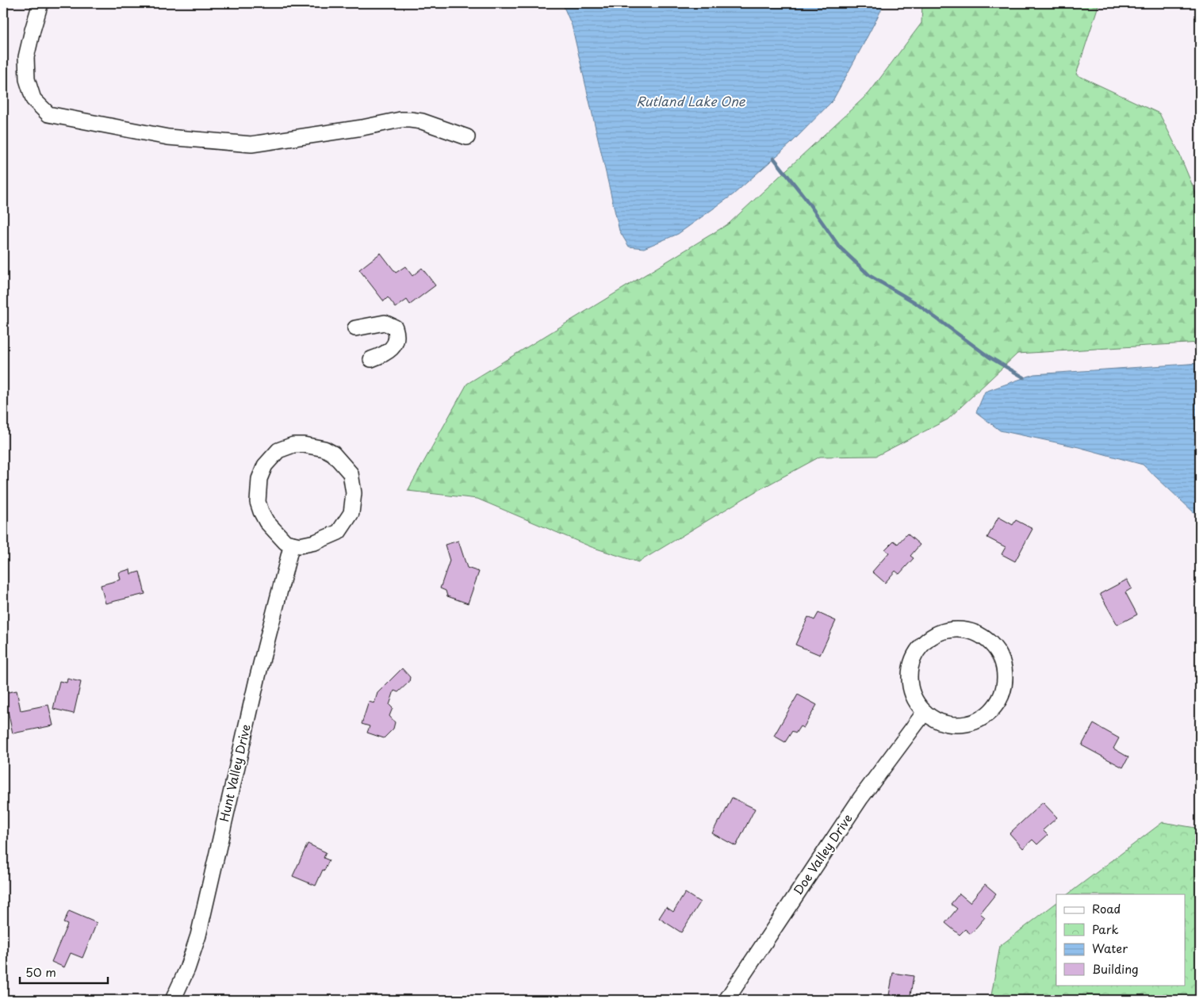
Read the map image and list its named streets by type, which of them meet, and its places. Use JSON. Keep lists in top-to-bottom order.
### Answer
{
  "streets": {
    "street": ["Hunt Valley Drive", "Doe Valley Drive"]
  },
  "water": ["Rutland Lake One"],
  "legend": [
    "Road",
    "Park",
    "Water",
    "Building"
  ],
  "scale_bar": "50 m"
}
